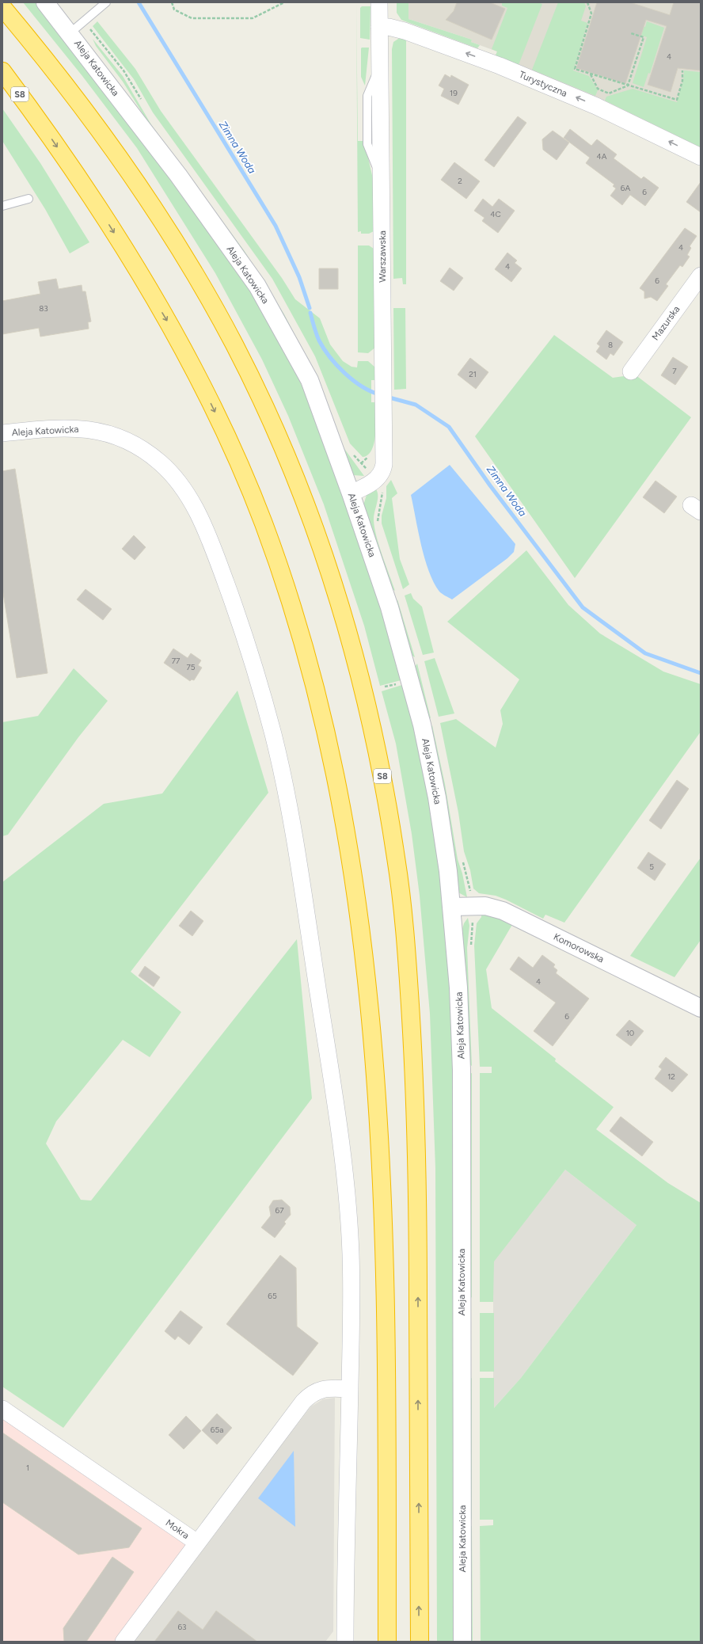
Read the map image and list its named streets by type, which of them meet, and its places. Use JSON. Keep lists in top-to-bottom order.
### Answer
{
  "streets": {
    "highway": ["S8"],
    "street": [
      "Aleja Katowicka",
      "Turystyczna",
      "Warszawska",
      "Mazurska",
      "Komorowska",
      "Mokra"
    ]
  },
  "crossings": [
    ["Aleja Katowicka", "Warszawska"],
    ["Aleja Katowicka", "Komorowska"],
    ["Aleja Katowicka", "Mokra"],
    ["Turystyczna", "Warszawska"]
  ],
  "one_way": ["Turystyczna"],
  "water": ["Zimna Woda"],
  "house_numbers": [
    "4",
    "19",
    "4A",
    "2",
    "6A",
    "6",
    "4C",
    "4",
    "4",
    "6",
    "83",
    "8",
    "7",
    "21",
    "77",
    "75",
    "5",
    "4",
    "6",
    "10",
    "12",
    "67",
    "65",
    "65a",
    "1",
    "63"
  ]
}
